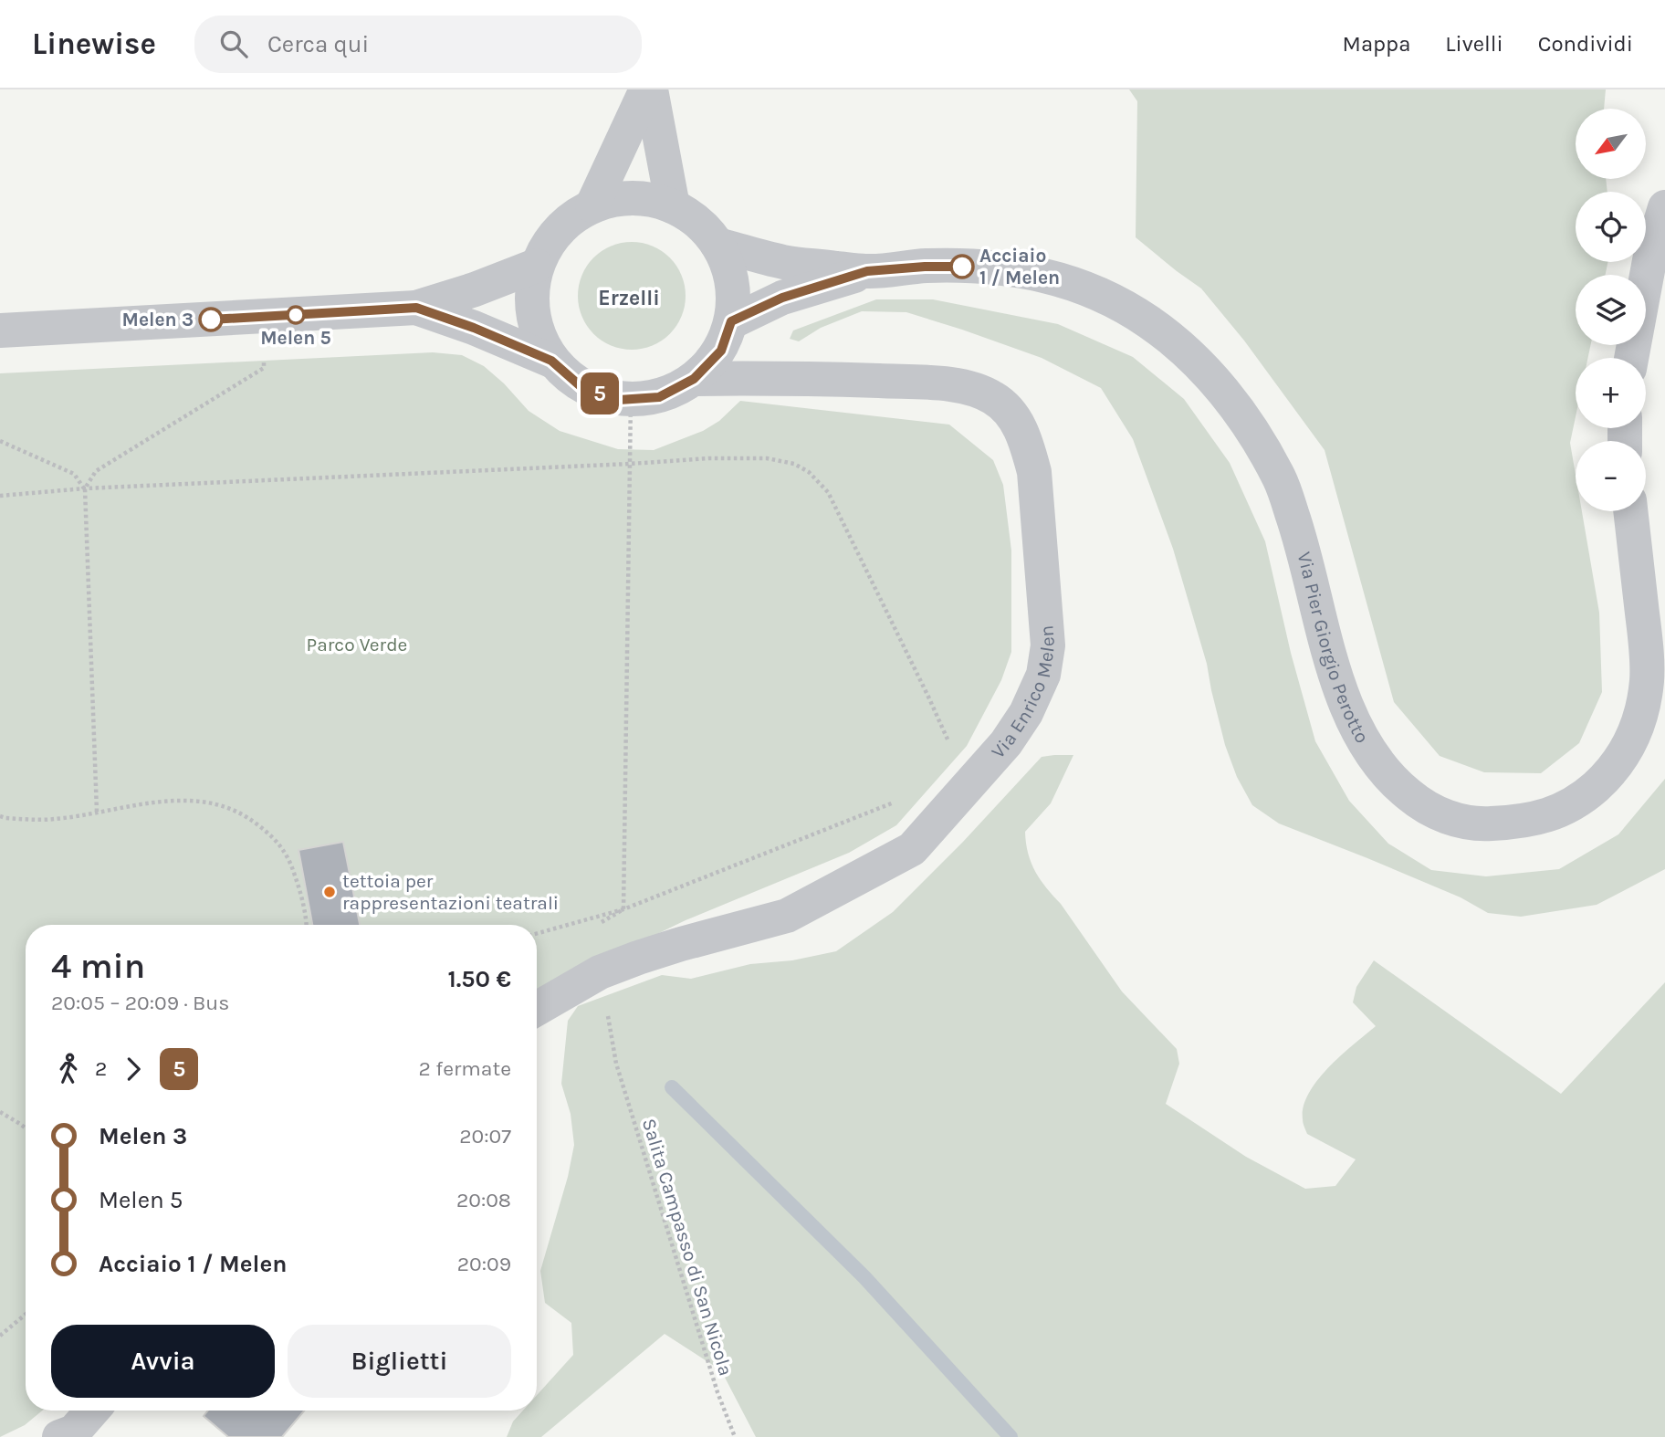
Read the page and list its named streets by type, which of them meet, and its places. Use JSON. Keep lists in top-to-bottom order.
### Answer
{
  "streets": {
    "street": ["Via Pier Giorgio Perotto", "Via Enrico Melen"],
    "path": ["Salita Campasso di San Nicola"]
  },
  "crossings": [
    ["Via Pier Giorgio Perotto", "Via Enrico Melen"]
  ],
  "districts": ["Erzelli"],
  "parks": ["Parco Verde"],
  "places": [
    "Acciaio 1 / Melen",
    "Melen 5",
    "Melen 3",
    "tettoia per rappresentazioni teatrali"
  ],
  "lines": ["bus line 5"],
  "north": "bottom left",
  "page": {
    "header": "Linewise",
    "search": "Cerca qui",
    "nav": ["Mappa", "Livelli", "Condividi"],
    "on_map": "5",
    "map_buttons": ["+", "−"],
    "heading": ["4 min", "20:05 – 20:09 · Bus", "1.50 €"],
    "legs": ["2", "5", "2 fermate"],
    "list": [
      {
        "name": "Melen 3",
        "value": "20:07"
      },
      {
        "name": "Melen 5",
        "value": "20:08"
      },
      {
        "name": "Acciaio 1 / Melen",
        "value": "20:09"
      }
    ],
    "buttons": ["Avvia", "Biglietti"]
  }
}
